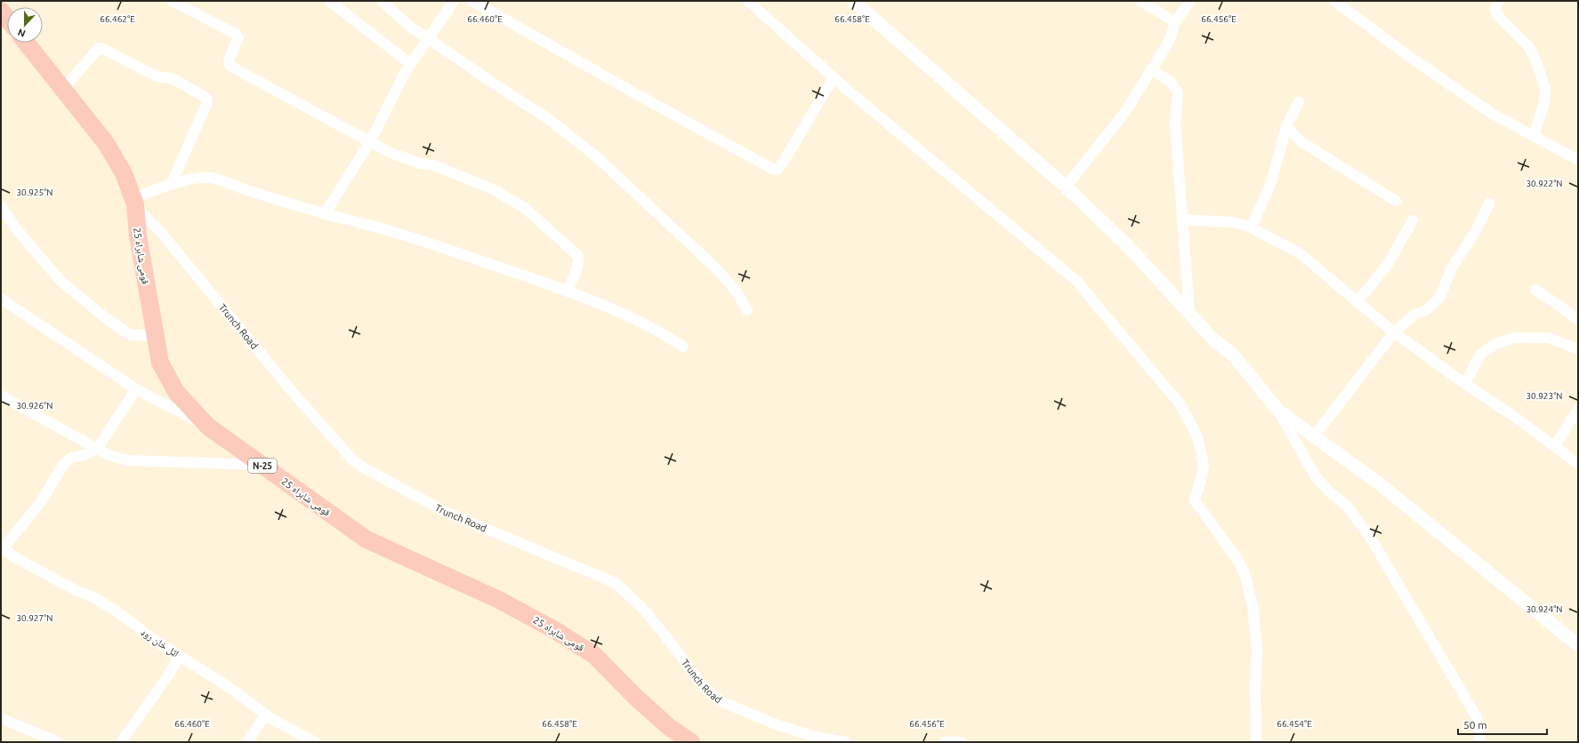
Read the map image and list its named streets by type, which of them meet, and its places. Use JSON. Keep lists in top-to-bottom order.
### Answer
{
  "streets": {
    "highway": ["قومی شاہراہ 25", "N-25"],
    "street": ["Trunch Road", "اټل خان روډ"]
  },
  "crossings": [
    ["قومی شاہراہ 25", "Trunch Road"]
  ],
  "scale_bar": "50 m",
  "north": "bottom",
  "coordinates": [
    "66.462°E",
    "66.460°E",
    "66.458°E",
    "66.456°E",
    "30.922°N",
    "30.925°N",
    "30.923°N",
    "30.926°N",
    "30.924°N",
    "30.927°N",
    "66.454°E"
  ]
}
